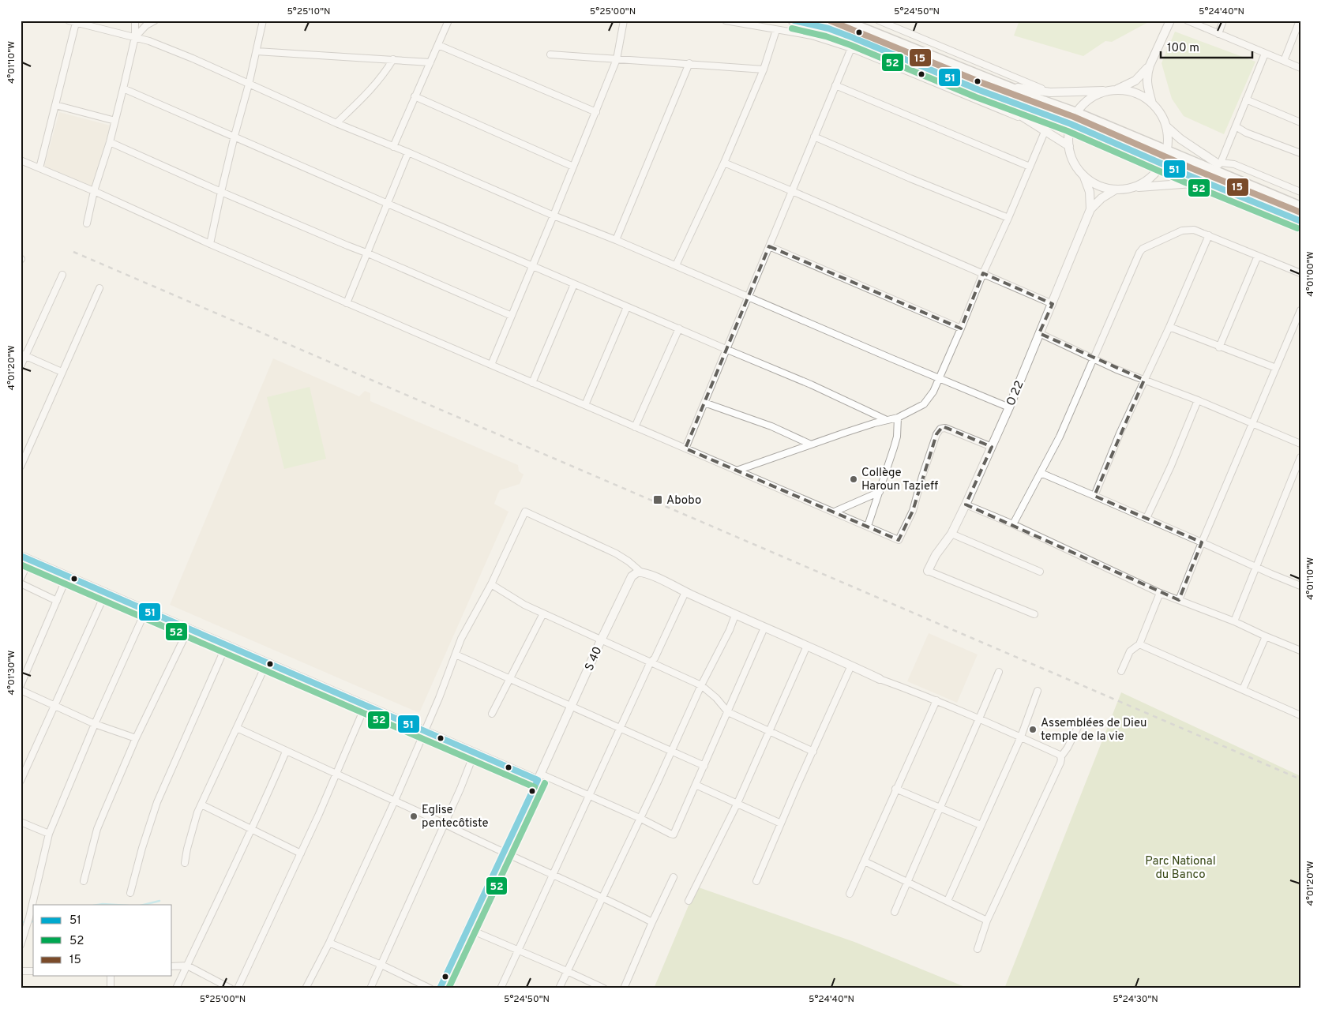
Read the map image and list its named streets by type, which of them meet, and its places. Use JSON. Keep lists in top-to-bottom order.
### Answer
{
  "streets": {
    "street": ["O 22", "S 40"]
  },
  "parks": ["Parc National du Banco"],
  "places": {
    "other": ["Collège Haroun Tazieff", "Assemblées de Dieu temple de la vie", "Eglise pentecôtiste"],
    "transit": ["Abobo"]
  },
  "lines": ["transit line 51", "transit line 15", "transit line 52"],
  "legend": ["51", "52", "15"],
  "scale_bar": "100 m",
  "coordinates": [
    "5°25'10\"N",
    "5°25'00\"N",
    "5°24'50\"N",
    "5°24'40\"N",
    "4°01'10\"W",
    "4°01'00\"W",
    "4°01'20\"W",
    "4°01'30\"W",
    "5°24'30\"N"
  ]
}
